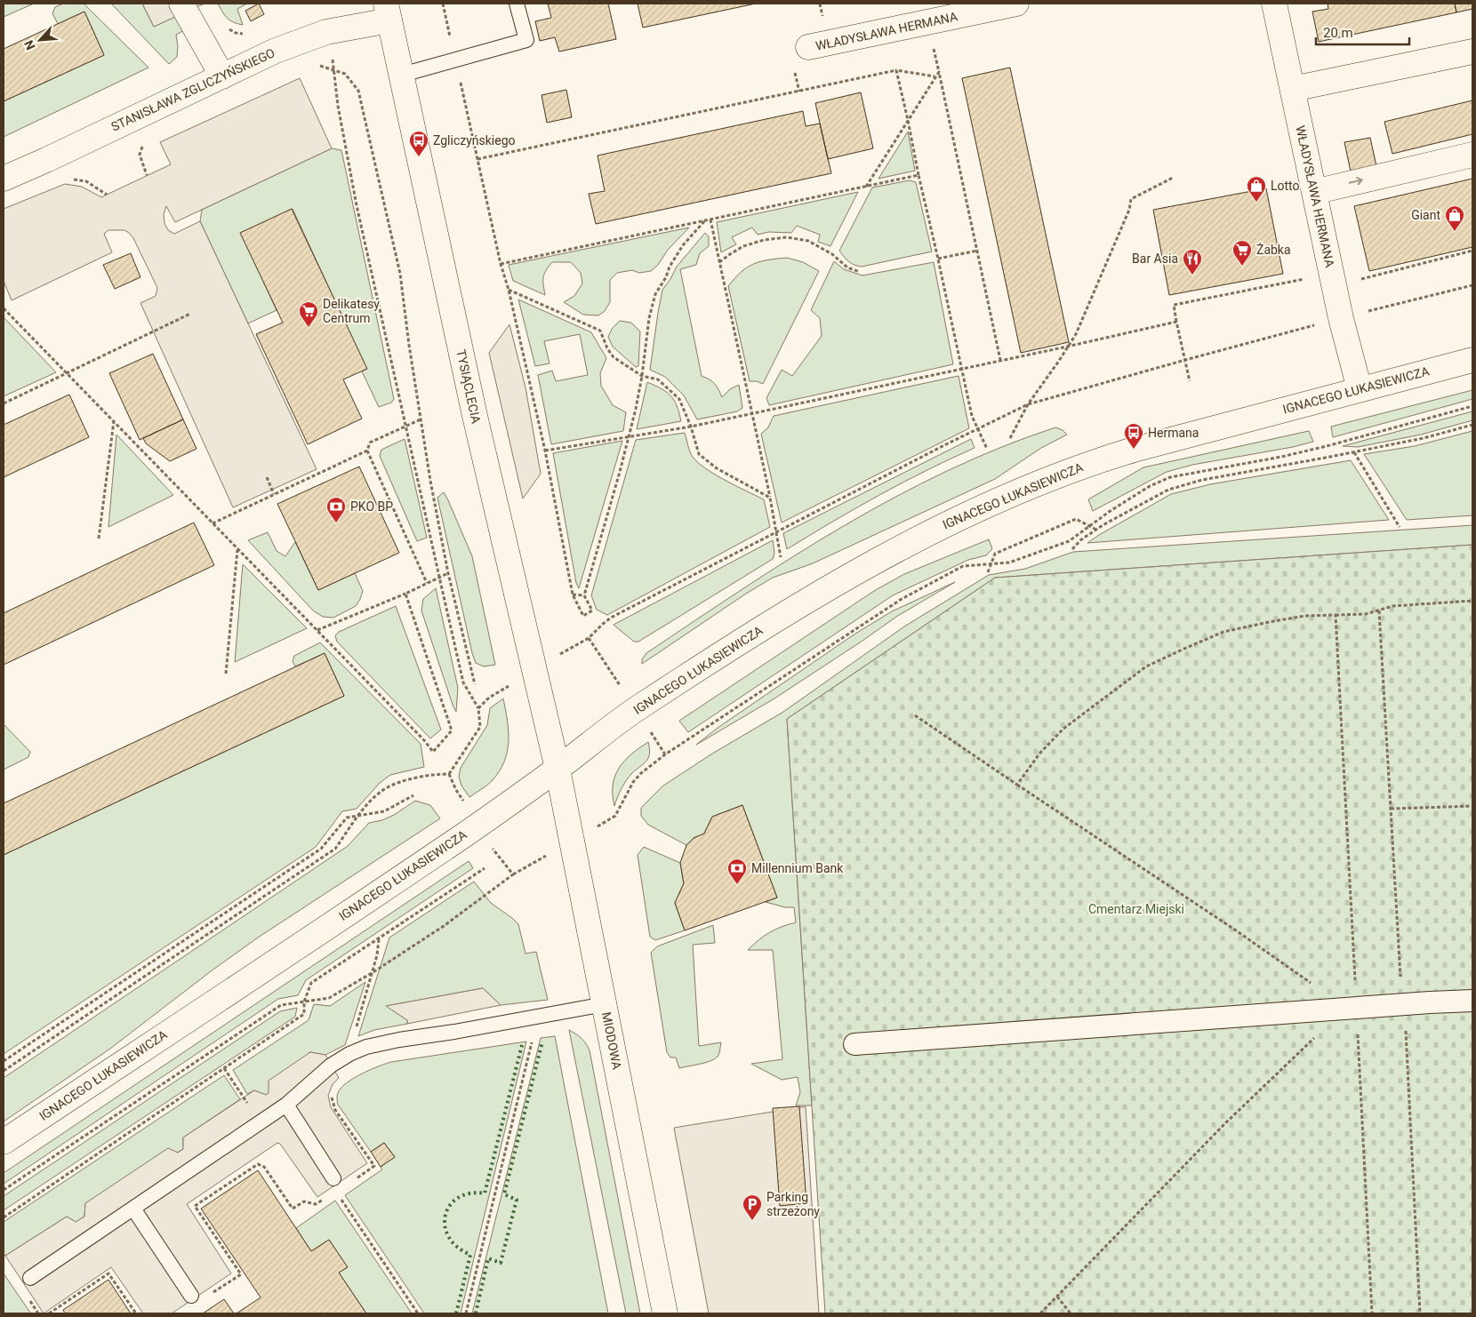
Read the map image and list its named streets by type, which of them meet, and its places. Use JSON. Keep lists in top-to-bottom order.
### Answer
{
  "streets": {
    "street": [
      "WŁADYSŁAWA HERMANA",
      "STANISŁAWA ZGLICZYŃSKIEGO",
      "TYSIĄCLECIA",
      "IGNACEGO ŁUKASIEWICZA",
      "MIODOWA"
    ]
  },
  "crossings": [
    ["WŁADYSŁAWA HERMANA", "IGNACEGO ŁUKASIEWICZA"],
    ["STANISŁAWA ZGLICZYŃSKIEGO", "TYSIĄCLECIA"],
    ["TYSIĄCLECIA", "IGNACEGO ŁUKASIEWICZA"],
    ["TYSIĄCLECIA", "MIODOWA"],
    ["IGNACEGO ŁUKASIEWICZA", "MIODOWA"]
  ],
  "parks": ["Cmentarz Miejski"],
  "places": {
    "bus stop": ["Zgliczyńskiego", "Hermana"],
    "shop": ["Lotto", "Giant"],
    "supermarket": ["Żabka", "Delikatesy Centrum"],
    "restaurant": ["Bar Asia"],
    "bank": ["PKO BP", "Millennium Bank"],
    "parking": ["Parking strzeżony"]
  },
  "scale_bar": "20 m",
  "north": "bottom left"
}
